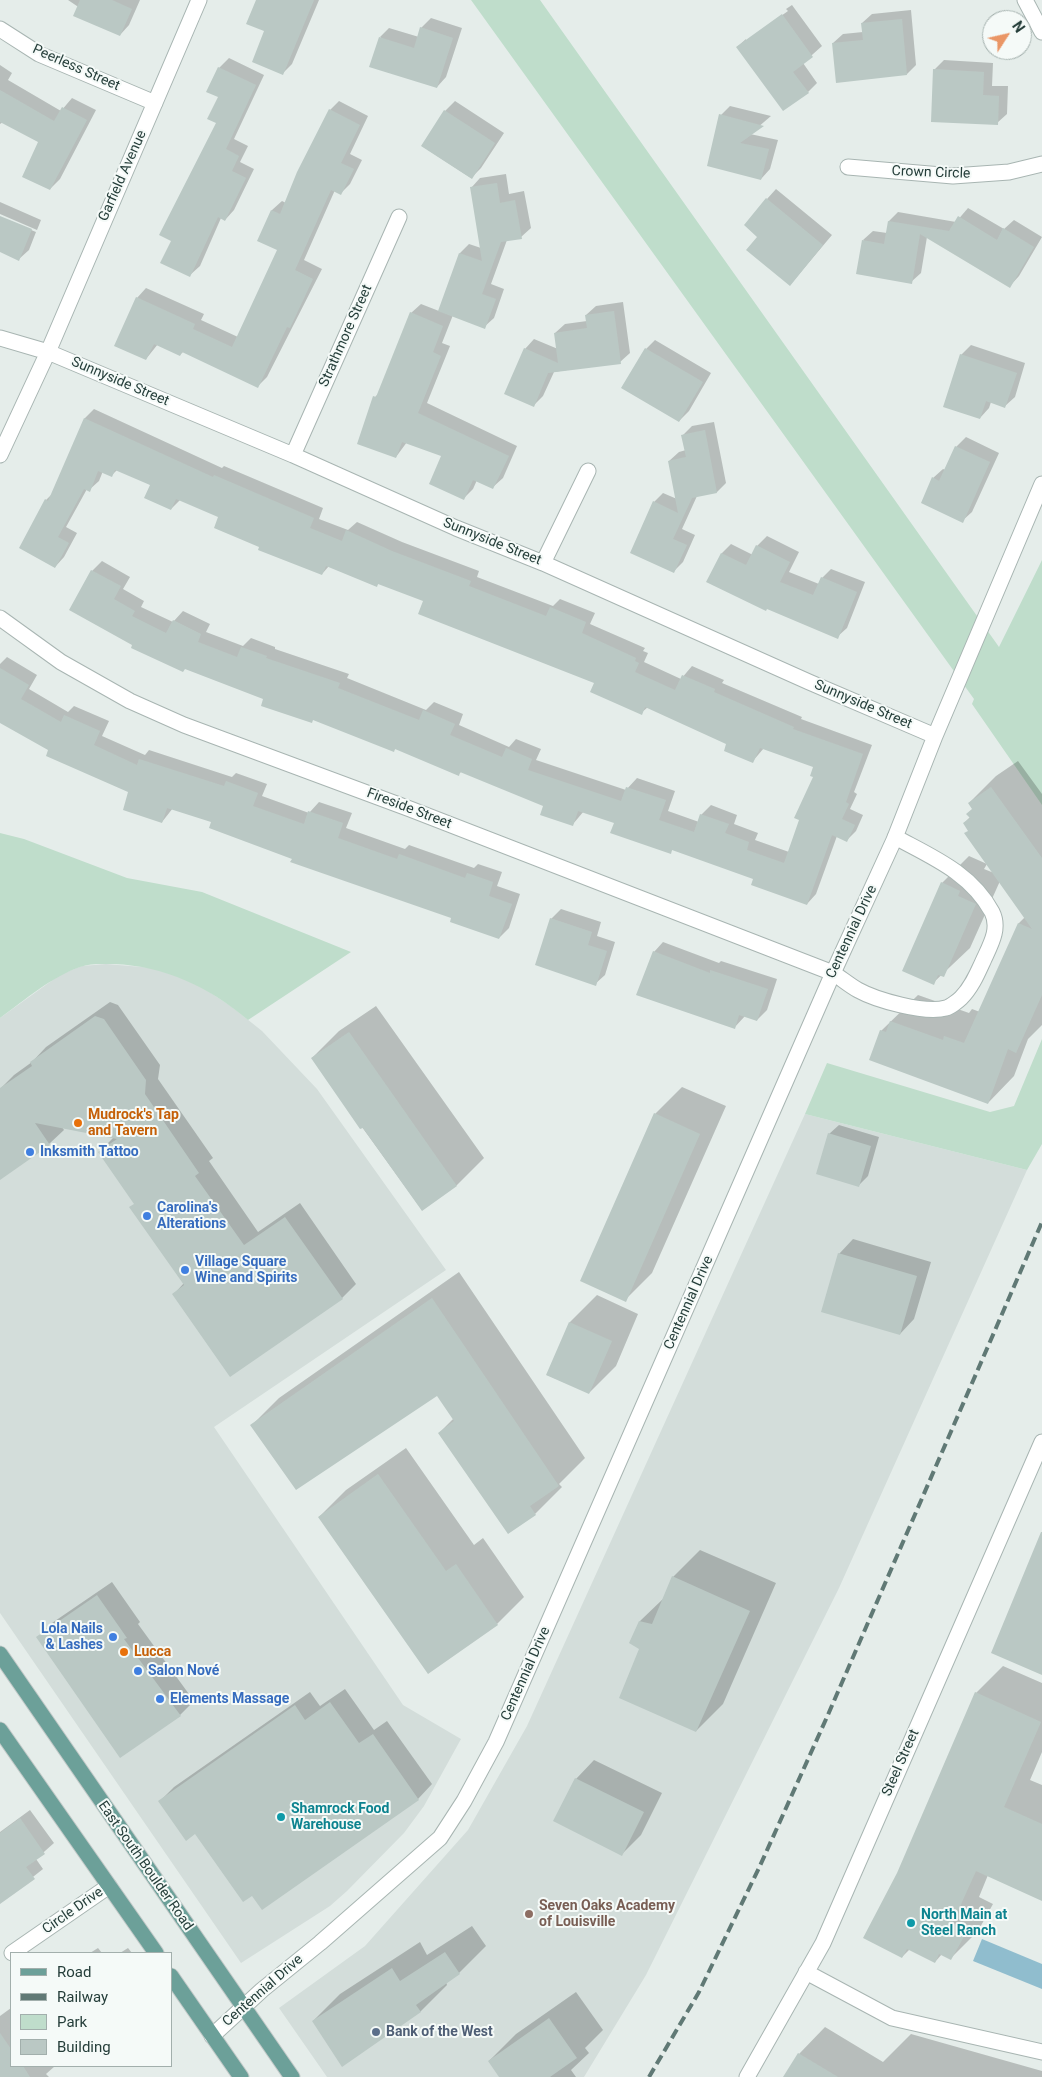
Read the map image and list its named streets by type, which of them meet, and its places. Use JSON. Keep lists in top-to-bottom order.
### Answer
{
  "streets": {
    "main road": ["East South Boulder Road"],
    "street": [
      "Peerless Street",
      "Crown Circle",
      "Garfield Avenue",
      "Strathmore Street",
      "Sunnyside Street",
      "Fireside Street",
      "Centennial Drive",
      "Steel Street",
      "Circle Drive"
    ]
  },
  "crossings": [
    ["Peerless Street", "Garfield Avenue"],
    ["Garfield Avenue", "Sunnyside Street"],
    ["Strathmore Street", "Sunnyside Street"],
    ["Sunnyside Street", "Centennial Drive"],
    ["Fireside Street", "Centennial Drive"],
    ["Centennial Drive", "East South Boulder Road"]
  ],
  "places": [
    "Mudrock's Tap and Tavern",
    "Inksmith Tattoo",
    "Carolina's Alterations",
    "Village Square Wine and Spirits",
    "Lola Nails & Lashes",
    "Lucca",
    "Salon Nové",
    "Elements Massage",
    "Shamrock Food Warehouse",
    "Seven Oaks Academy of Louisville",
    "North Main at Steel Ranch",
    "Bank of the West"
  ],
  "legend": [
    "Road",
    "Railway",
    "Park",
    "Building"
  ],
  "north": "top right"
}
